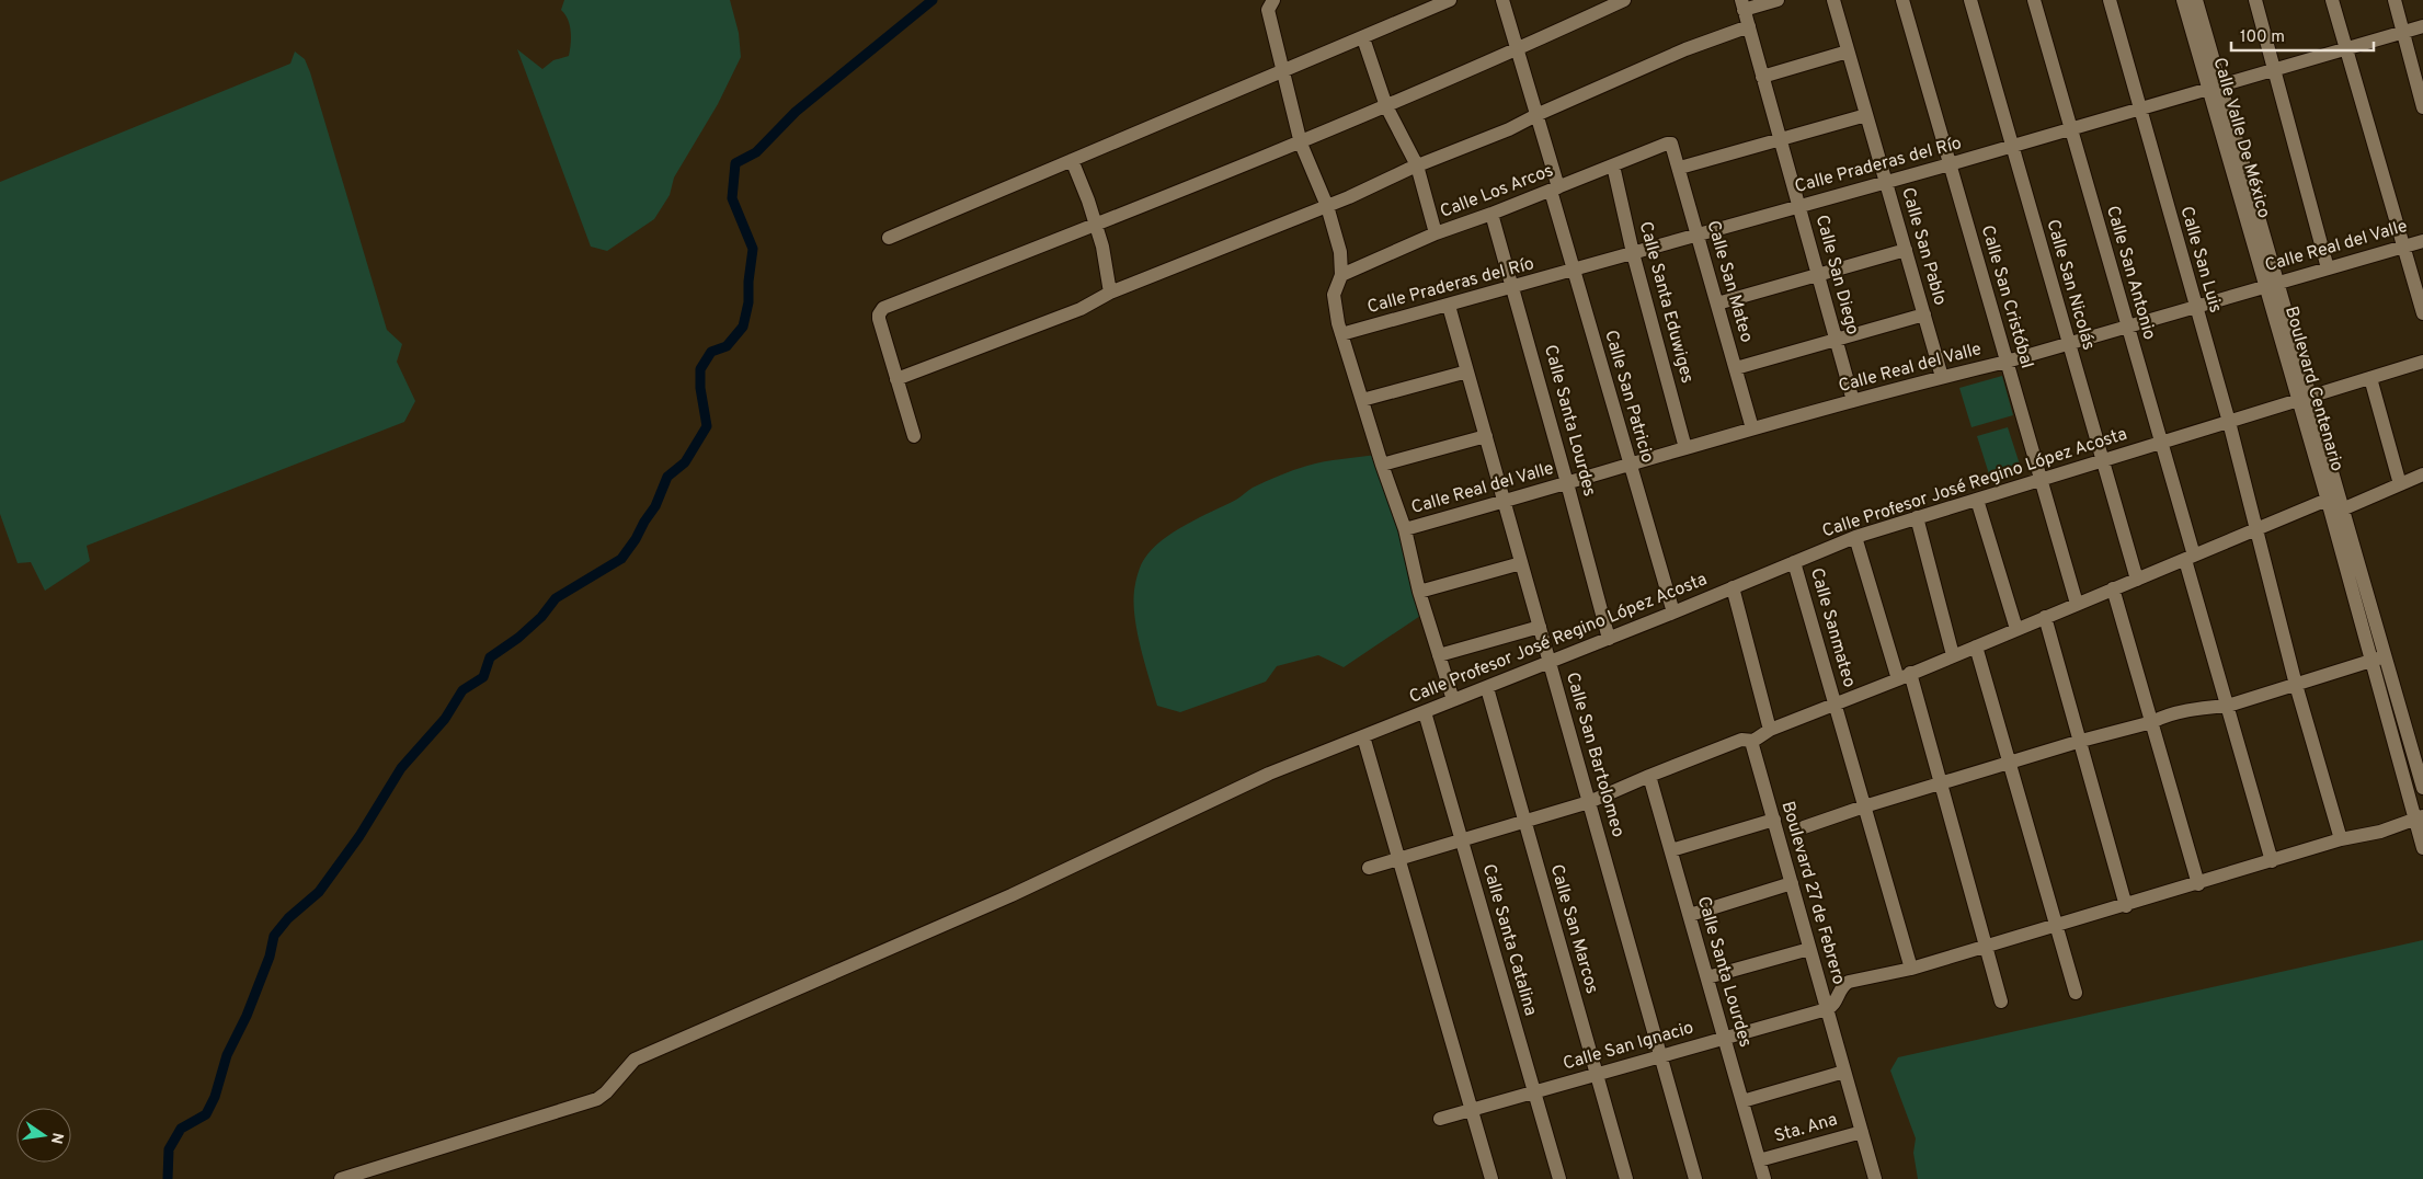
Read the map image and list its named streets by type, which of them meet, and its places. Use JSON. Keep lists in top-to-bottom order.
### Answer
{
  "streets": {
    "street": [
      "Calle Valle De México",
      "Calle Praderas del Río",
      "Calle Los Arcos",
      "Calle San Pablo",
      "Calle Real del Valle",
      "Calle San Luis",
      "Calle San Antonio",
      "Calle San Diego",
      "Calle San Mateo",
      "Calle San Nicolás",
      "Calle San Cristóbal",
      "Calle Santa Eduwiges",
      "Boulevard Centenario",
      "Calle San Patricio",
      "Calle Santa Lourdes",
      "Calle Profesor José Regino López Acosta",
      "Calle Sanmateo",
      "Calle San Bartolomeo",
      "Boulevard 27 de Febrero",
      "Calle San Marcos",
      "Calle Santa Catalina",
      "Calle San Ignacio",
      "Sta. Ana"
    ]
  },
  "crossings": [
    ["Calle Valle De México", "Calle Praderas del Río"],
    ["Calle Valle De México", "Calle Real del Valle"],
    ["Calle Valle De México", "Boulevard Centenario"],
    ["Calle Praderas del Río", "Calle San Pablo"],
    ["Calle Praderas del Río", "Calle San Luis"],
    ["Calle Praderas del Río", "Calle San Antonio"],
    ["Calle Praderas del Río", "Calle San Diego"],
    ["Calle Praderas del Río", "Calle San Mateo"],
    ["Calle Praderas del Río", "Calle San Nicolás"],
    ["Calle Praderas del Río", "Calle San Cristóbal"],
    ["Calle Praderas del Río", "Calle Santa Eduwiges"],
    ["Calle Praderas del Río", "Calle San Patricio"],
    ["Calle Praderas del Río", "Calle Santa Lourdes"],
    ["Calle Praderas del Río", "Calle San Bartolomeo"],
    ["Calle Los Arcos", "Calle San Mateo"],
    ["Calle Los Arcos", "Calle Santa Eduwiges"],
    ["Calle Los Arcos", "Calle San Patricio"],
    ["Calle Los Arcos", "Calle Santa Lourdes"],
    ["Calle San Pablo", "Calle Real del Valle"],
    ["Calle Real del Valle", "Calle San Luis"],
    ["Calle Real del Valle", "Calle San Antonio"],
    ["Calle Real del Valle", "Calle San Diego"],
    ["Calle Real del Valle", "Calle San Mateo"],
    ["Calle Real del Valle", "Calle San Nicolás"],
    ["Calle Real del Valle", "Calle San Cristóbal"],
    ["Calle Real del Valle", "Calle Santa Eduwiges"],
    ["Calle Real del Valle", "Boulevard Centenario"],
    ["Calle Real del Valle", "Calle San Patricio"],
    ["Calle Real del Valle", "Calle Santa Lourdes"],
    ["Calle Real del Valle", "Calle San Bartolomeo"],
    ["Calle San Luis", "Calle Profesor José Regino López Acosta"],
    ["Calle San Antonio", "Calle Profesor José Regino López Acosta"],
    ["Calle San Nicolás", "Calle Profesor José Regino López Acosta"],
    ["Calle San Cristóbal", "Calle Profesor José Regino López Acosta"],
    ["Boulevard Centenario", "Calle Profesor José Regino López Acosta"],
    ["Calle San Patricio", "Calle Profesor José Regino López Acosta"],
    ["Calle Santa Lourdes", "Calle Profesor José Regino López Acosta"],
    ["Calle Santa Lourdes", "Calle San Ignacio"],
    ["Calle Santa Lourdes", "Sta. Ana"],
    ["Calle Profesor José Regino López Acosta", "Calle Sanmateo"],
    ["Calle Profesor José Regino López Acosta", "Calle San Bartolomeo"],
    ["Calle Profesor José Regino López Acosta", "Calle San Marcos"],
    ["Calle Profesor José Regino López Acosta", "Calle Santa Catalina"],
    ["Calle San Bartolomeo", "Calle San Ignacio"],
    ["Boulevard 27 de Febrero", "Calle San Ignacio"],
    ["Boulevard 27 de Febrero", "Sta. Ana"],
    ["Calle San Marcos", "Calle San Ignacio"],
    ["Calle Santa Catalina", "Calle San Ignacio"]
  ],
  "scale_bar": "100 m",
  "north": "right"
}
